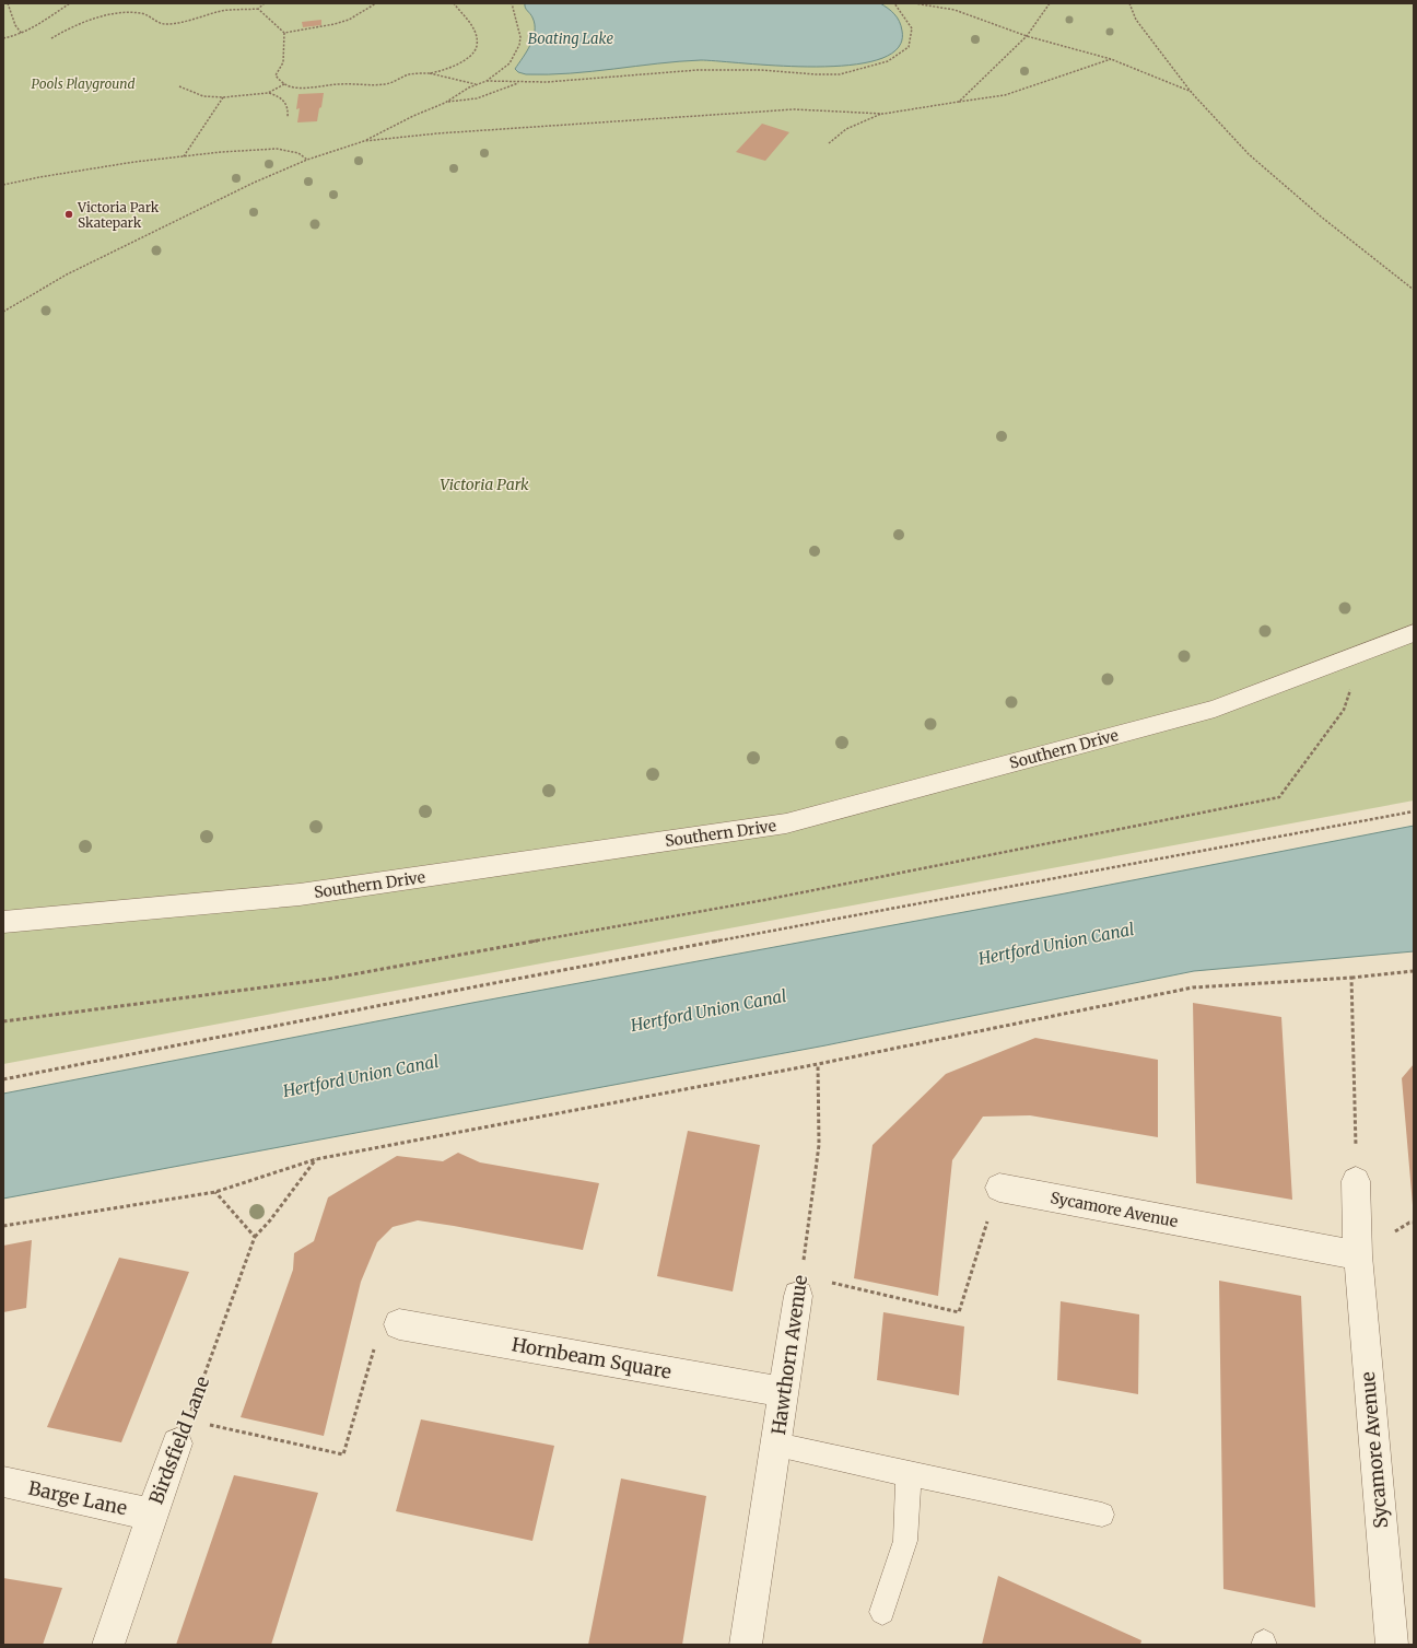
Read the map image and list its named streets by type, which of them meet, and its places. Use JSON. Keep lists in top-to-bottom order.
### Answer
{
  "streets": {
    "street": [
      "Southern Drive",
      "Sycamore Avenue",
      "Hawthorn Avenue",
      "Hornbeam Square",
      "Birdsfield Lane",
      "Barge Lane"
    ]
  },
  "crossings": [
    ["Hawthorn Avenue", "Hornbeam Square"],
    ["Birdsfield Lane", "Barge Lane"]
  ],
  "water": ["Boating Lake", "Hertford Union Canal"],
  "parks": ["Pools Playground", "Victoria Park"],
  "places": ["Victoria Park Skatepark"]
}
